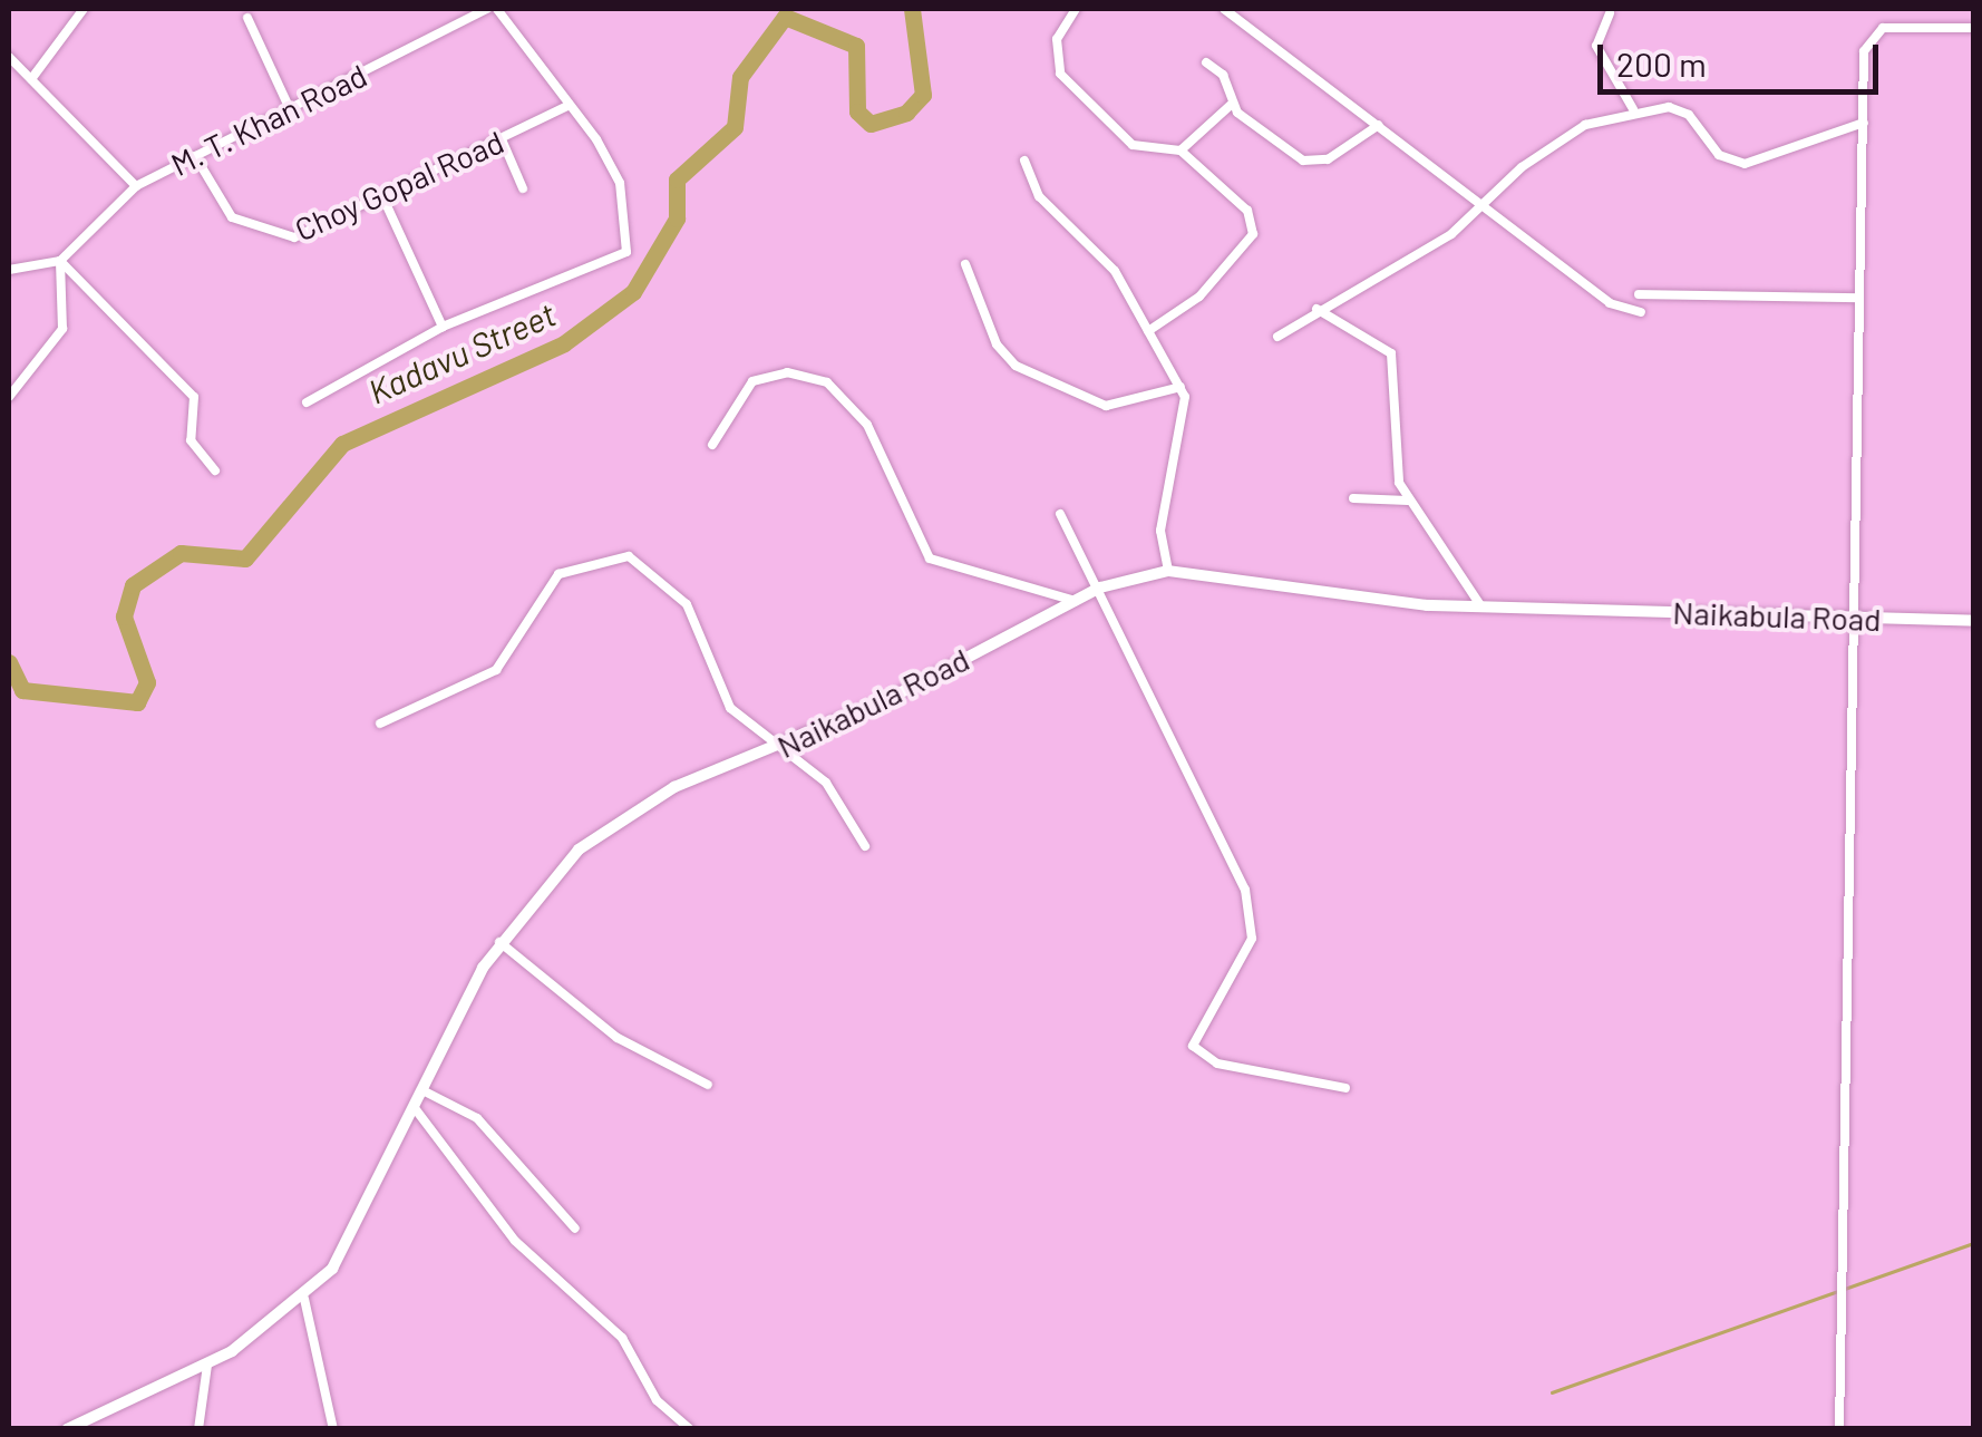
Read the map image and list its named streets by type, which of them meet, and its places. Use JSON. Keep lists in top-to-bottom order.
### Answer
{
  "streets": {
    "street": ["M. T. Khan Road", "Choy Gopal Road", "Naikabula Road"]
  },
  "crossings": [
    ["M. T. Khan Road", "Choy Gopal Road"]
  ],
  "water": ["Kadavu Street"],
  "scale_bar": "200 m"
}
